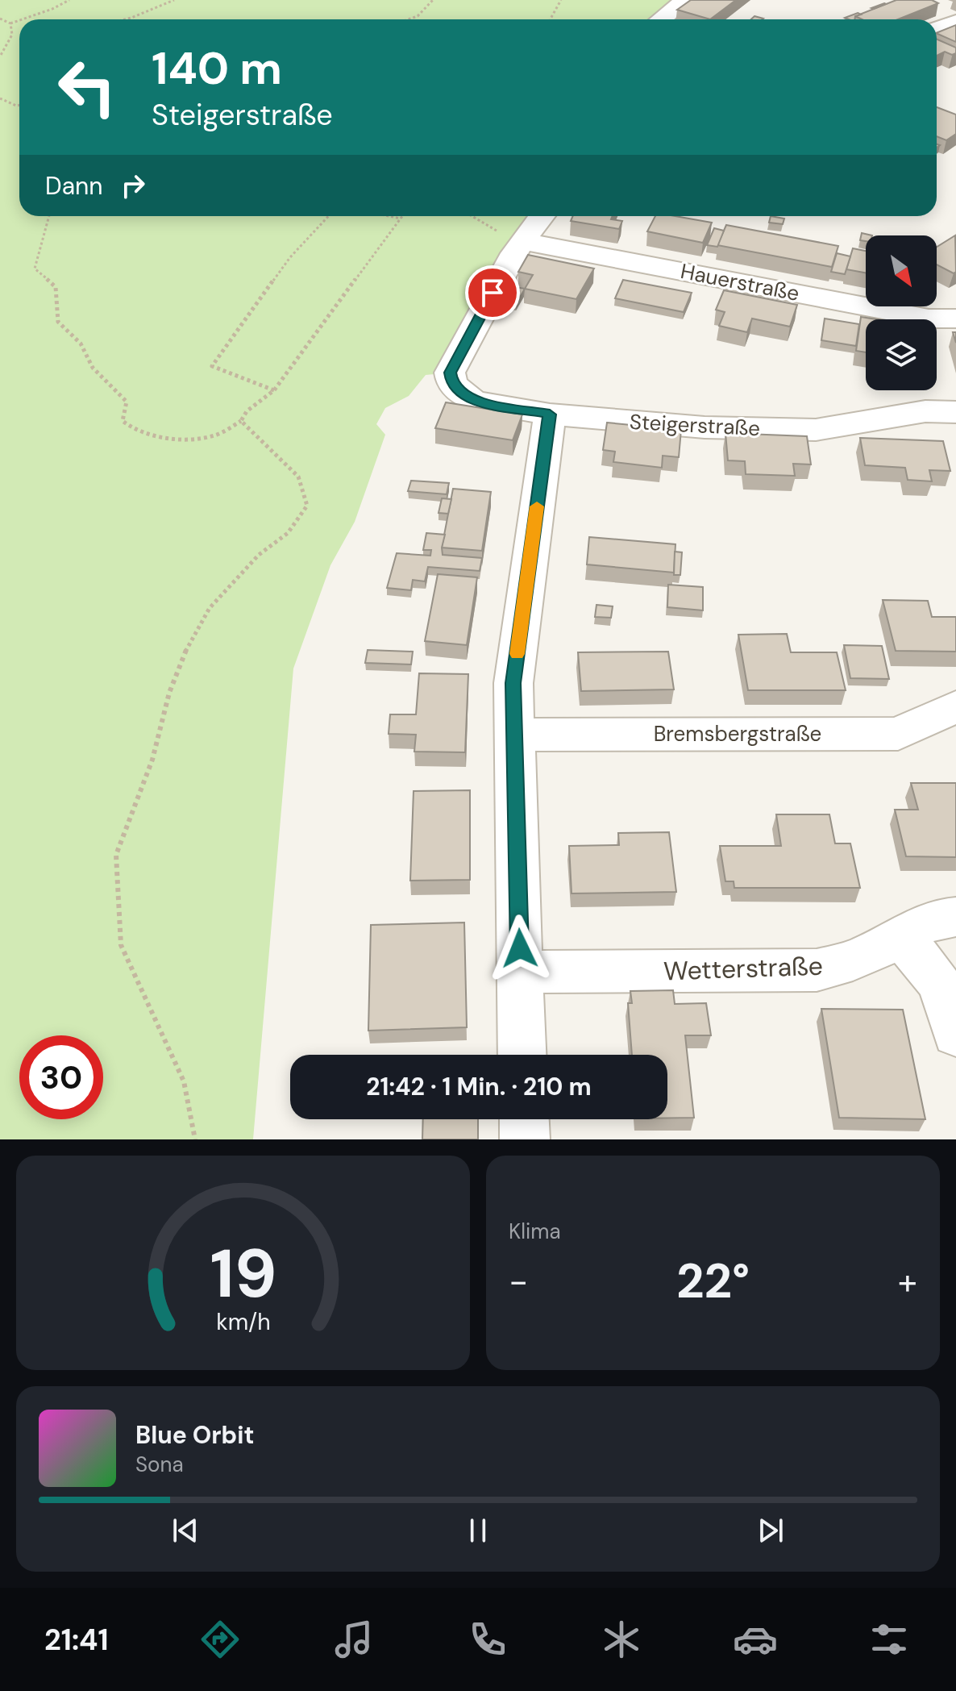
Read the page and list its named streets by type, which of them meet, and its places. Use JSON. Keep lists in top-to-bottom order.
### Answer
{
  "streets": {
    "street": [
      "Hauerstraße",
      "Steigerstraße",
      "Bremsbergstraße",
      "Wetterstraße"
    ]
  },
  "crossings": [
    ["Hauerstraße", "Steigerstraße"]
  ],
  "north": "bottom right",
  "page": {
    "turn": ["140 m", "Steigerstraße"],
    "then": "Dann",
    "limit": "30",
    "trip": "21:42 · 1 Min. · 210 m",
    "tile": "Klima",
    "heat": ["−", "22°", "+"],
    "song": ["Blue Orbit", "Sona"],
    "tabs": "21:41",
    "gauge": ["19", "km/h"]
  }
}
